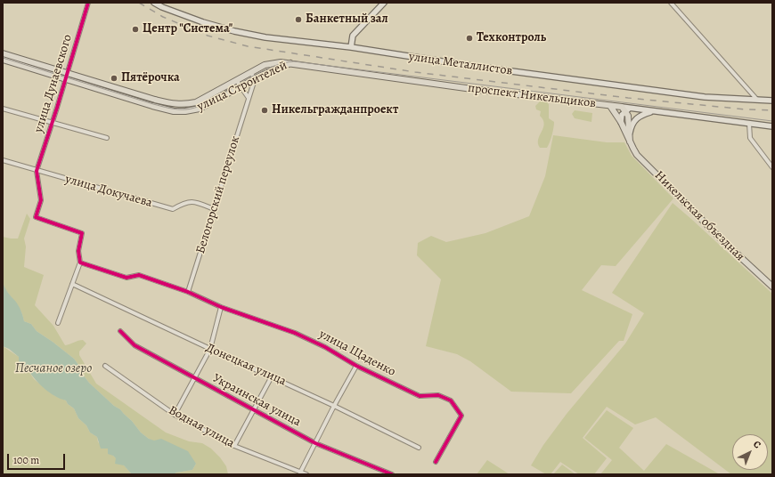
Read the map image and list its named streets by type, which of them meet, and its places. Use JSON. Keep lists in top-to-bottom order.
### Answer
{
  "streets": {
    "main road": [
      "улица Металлистов",
      "улица Строителей",
      "проспект Никельщиков",
      "Никельская объездная"
    ],
    "street": [
      "улица Дунаевского",
      "улица Докучаева",
      "Белогорский переулок",
      "улица Щаденко",
      "Донецкая улица",
      "Украинская улица",
      "Водная улица"
    ]
  },
  "crossings": [
    ["улица Дунаевского", "улица Строителей"],
    ["улица Дунаевского", "улица Докучаева"],
    ["улица Строителей", "проспект Никельщиков"],
    ["улица Строителей", "Белогорский переулок"],
    ["проспект Никельщиков", "Никельская объездная"],
    ["улица Докучаева", "Белогорский переулок"],
    ["Белогорский переулок", "улица Щаденко"]
  ],
  "water": ["Песчаное озеро"],
  "places": [
    "Банкетный зал",
    "Центр \"Система\"",
    "Техконтроль",
    "Пятёрочка",
    "Никельгражданпроект"
  ],
  "scale_bar": "100 m",
  "north": "top right"
}
